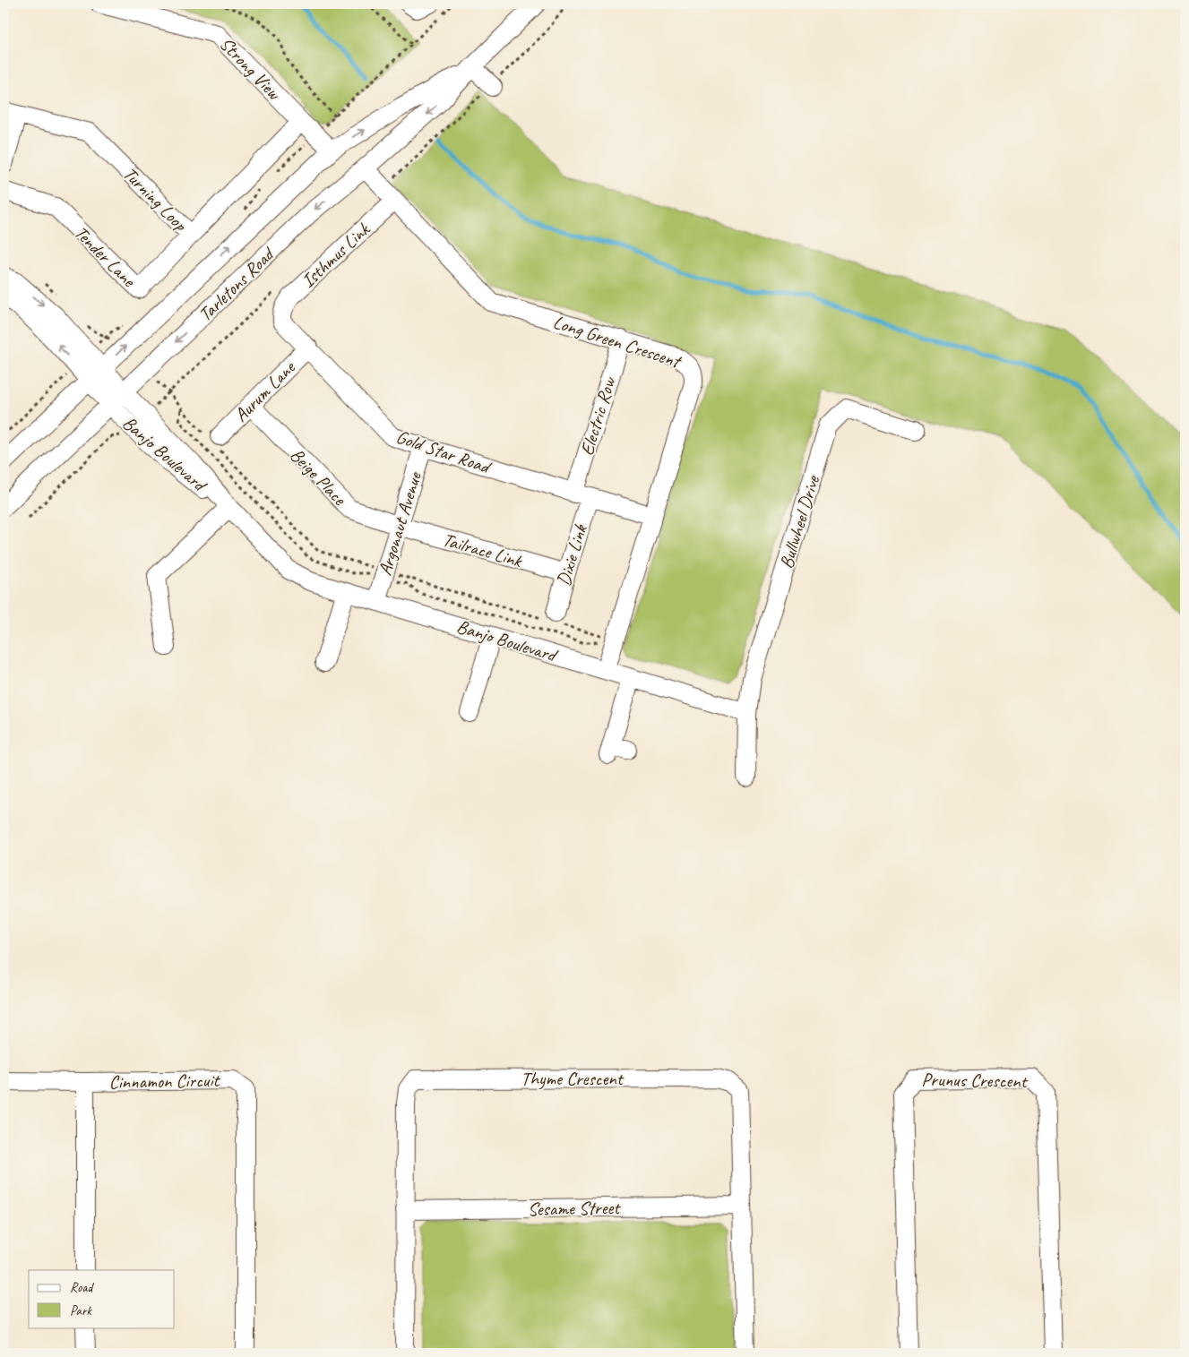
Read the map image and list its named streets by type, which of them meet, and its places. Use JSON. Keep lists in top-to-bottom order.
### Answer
{
  "streets": {
    "street": [
      "Strong View",
      "Turning Loop",
      "Isthmus Link",
      "Tender Lane",
      "Tarletons Road",
      "Long Green Crescent",
      "Aurum Lane",
      "Electric Row",
      "Gold Star Road",
      "Banjo Boulevard",
      "Beige Place",
      "Bullwheel Drive",
      "Argonaut Avenue",
      "Tailrace Link",
      "Dixie Link",
      "Thyme Crescent",
      "Prunus Crescent",
      "Cinnamon Circuit",
      "Sesame Street"
    ]
  },
  "crossings": [
    ["Strong View", "Turning Loop"],
    ["Strong View", "Tarletons Road"],
    ["Turning Loop", "Tender Lane"],
    ["Isthmus Link", "Long Green Crescent"],
    ["Isthmus Link", "Gold Star Road"],
    ["Tarletons Road", "Long Green Crescent"],
    ["Tarletons Road", "Banjo Boulevard"],
    ["Long Green Crescent", "Electric Row"],
    ["Long Green Crescent", "Gold Star Road"],
    ["Long Green Crescent", "Banjo Boulevard"],
    ["Aurum Lane", "Gold Star Road"],
    ["Aurum Lane", "Beige Place"],
    ["Electric Row", "Gold Star Road"],
    ["Electric Row", "Dixie Link"],
    ["Gold Star Road", "Argonaut Avenue"],
    ["Gold Star Road", "Dixie Link"],
    ["Banjo Boulevard", "Bullwheel Drive"],
    ["Banjo Boulevard", "Argonaut Avenue"],
    ["Beige Place", "Argonaut Avenue"],
    ["Beige Place", "Tailrace Link"],
    ["Argonaut Avenue", "Tailrace Link"],
    ["Tailrace Link", "Dixie Link"],
    ["Thyme Crescent", "Sesame Street"]
  ],
  "legend": ["Road", "Park"]
}
